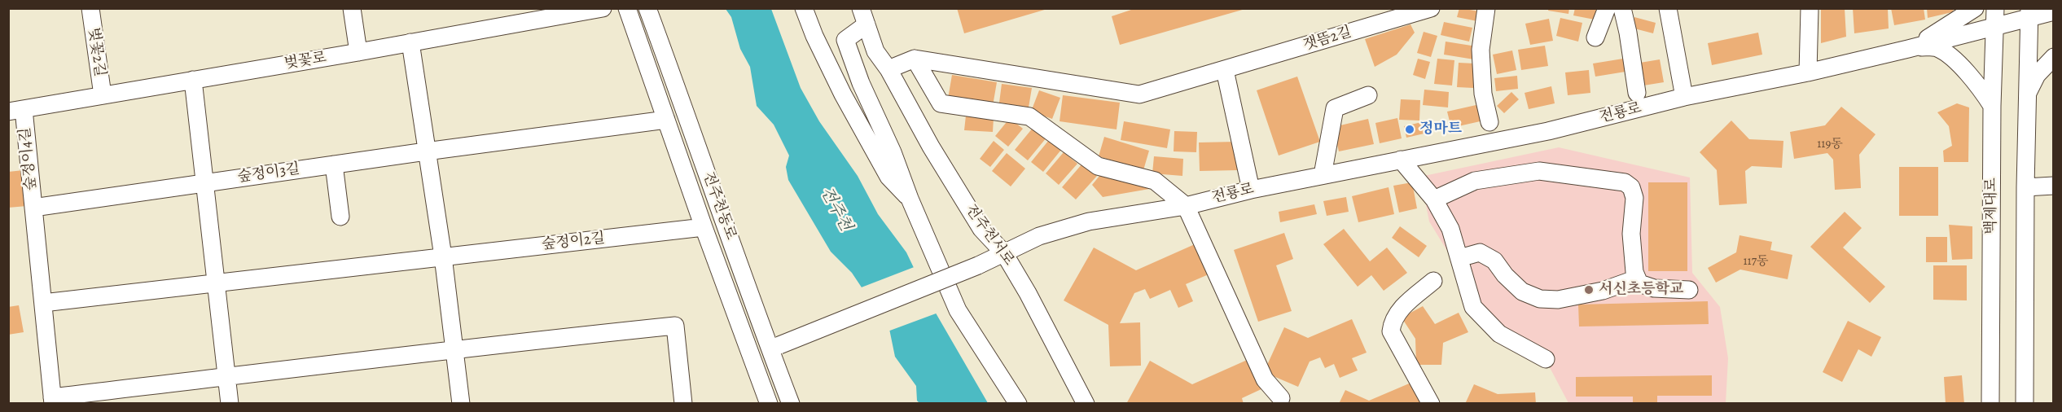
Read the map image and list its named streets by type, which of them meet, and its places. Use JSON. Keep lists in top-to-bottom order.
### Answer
{
  "streets": {
    "street": [
      "잿뜸2길",
      "벚꽃2길",
      "벚꽃로",
      "전룡로",
      "숲정이4길",
      "숲정이3길",
      "전주천동로",
      "백제대로",
      "전주천서로",
      "숲정이2길"
    ]
  },
  "crossings": [
    ["벚꽃2길", "벚꽃로"],
    ["벚꽃로", "숲정이4길"],
    ["전룡로", "전주천동로"],
    ["전룡로", "백제대로"],
    ["전룡로", "전주천서로"],
    ["숲정이4길", "숲정이3길"],
    ["전주천동로", "숲정이2길"]
  ],
  "water": ["전주천"],
  "places": ["정마트", "서신초등학교"],
  "house_numbers": ["119동", "117동"]
}
